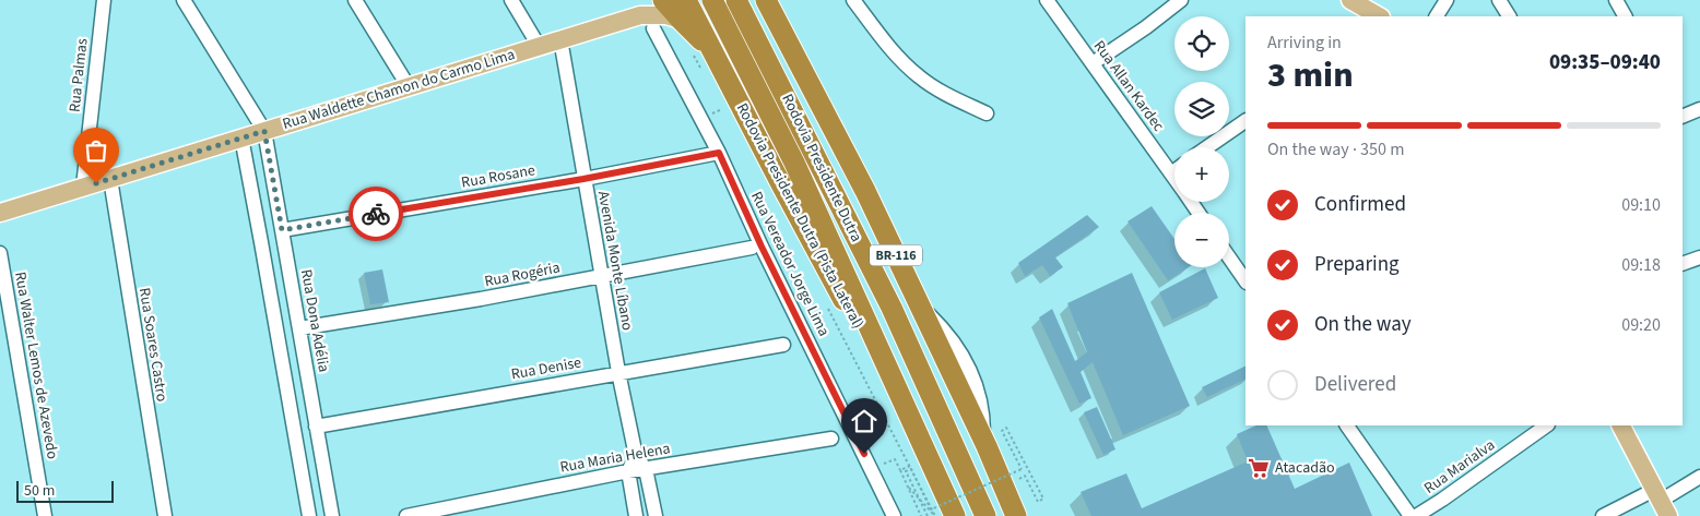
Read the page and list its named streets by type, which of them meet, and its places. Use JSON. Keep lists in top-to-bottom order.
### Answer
{
  "streets": {
    "highway": ["Rodovia Presidente Dutra", "Rodovia Presidente Dutra (Pista Lateral)", "BR-116"],
    "main road": ["Rua Waldette Chamon do Carmo Lima"],
    "street": [
      "Rua Palmas",
      "Rua Allan Kardec",
      "Rua Rosane",
      "Avenida Monte Líbano",
      "Rua Vereador Jorge Lima",
      "Rua Rogéria",
      "Rua Dona Adélia",
      "Rua Soares Castro",
      "Rua Walter Lemos de Azevedo",
      "Rua Denise",
      "Rua Maria Helena",
      "Rua Marialva"
    ]
  },
  "crossings": [
    ["Rua Palmas", "Rua Waldette Chamon do Carmo Lima"],
    ["Rua Waldette Chamon do Carmo Lima", "Avenida Monte Líbano"],
    ["Rua Waldette Chamon do Carmo Lima", "Rua Dona Adélia"],
    ["Rua Waldette Chamon do Carmo Lima", "Rua Soares Castro"],
    ["Rodovia Presidente Dutra", "Rodovia Presidente Dutra (Pista Lateral)"],
    ["Rua Rosane", "Avenida Monte Líbano"],
    ["Rua Rosane", "Rua Vereador Jorge Lima"],
    ["Rua Rosane", "Rua Dona Adélia"],
    ["Avenida Monte Líbano", "Rua Rogéria"],
    ["Avenida Monte Líbano", "Rua Denise"],
    ["Avenida Monte Líbano", "Rua Maria Helena"],
    ["Rua Rogéria", "Rua Dona Adélia"],
    ["Rua Dona Adélia", "Rua Denise"]
  ],
  "places": {
    "supermarket": ["Atacadão"]
  },
  "scale_bar": "50 m",
  "page": {
    "map_buttons": ["+", "−"],
    "heading": ["3 min", "Arriving in", "09:35–09:40"],
    "bar": "On the way · 350 m",
    "list": [
      ["Confirmed", "09:10"],
      ["Preparing", "09:18"],
      ["On the way", "09:20"],
      "Delivered"
    ],
    "scale": "50 m"
  }
}
